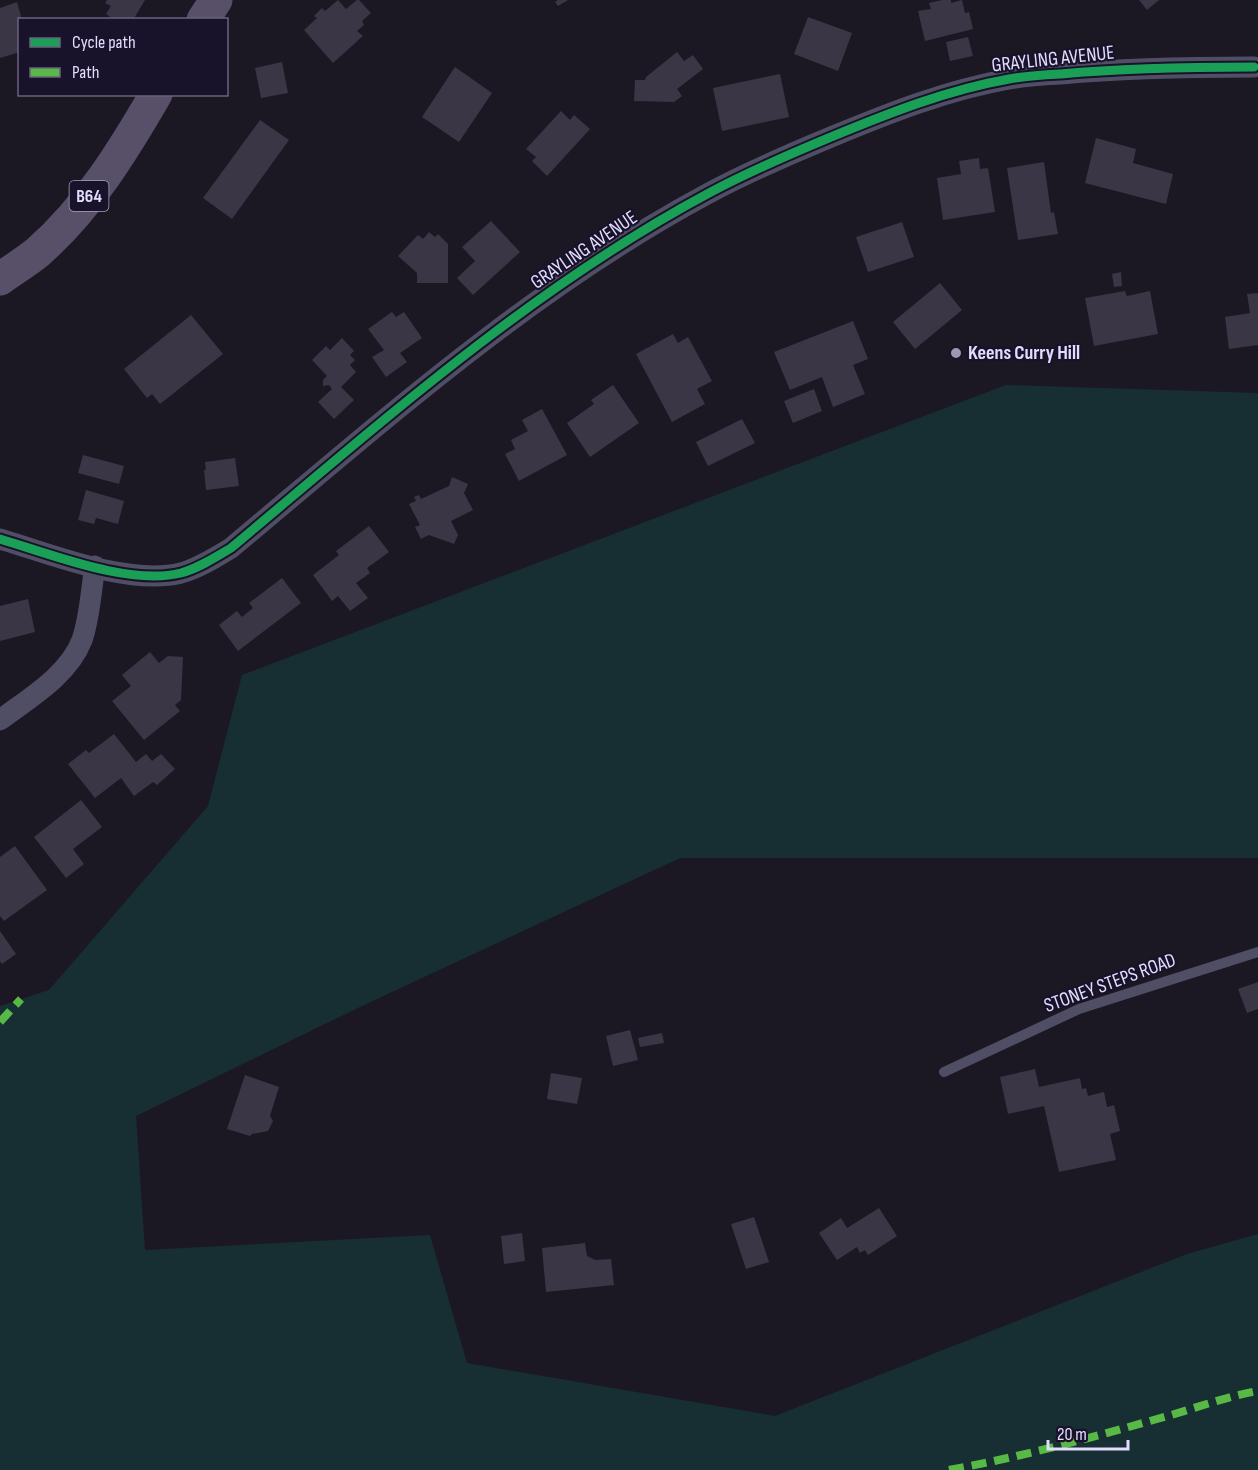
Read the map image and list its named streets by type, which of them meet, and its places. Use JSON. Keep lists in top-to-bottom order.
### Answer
{
  "streets": {
    "main road": ["B64"],
    "street": ["GRAYLING AVENUE"],
    "lane": ["STONEY STEPS ROAD"]
  },
  "places": ["Keens Curry Hill"],
  "legend": ["Cycle path", "Path"],
  "scale_bar": "20 m"
}
